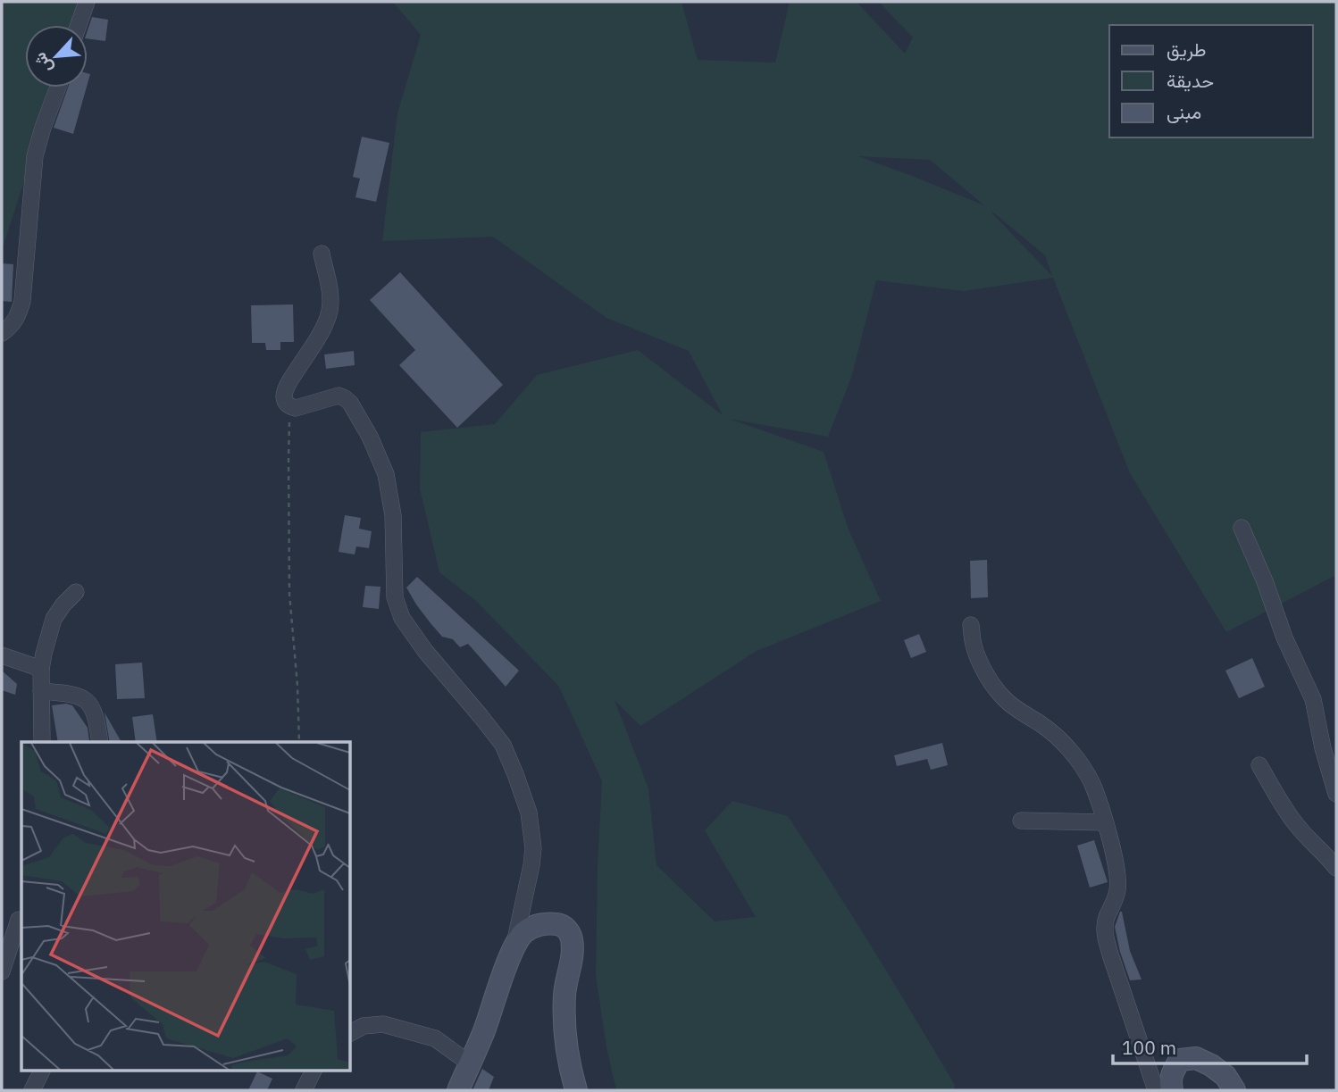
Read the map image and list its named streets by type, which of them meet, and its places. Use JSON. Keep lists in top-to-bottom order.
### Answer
{
  "legend": ["طريق", "حديقة", "مبنى"],
  "scale_bar": "100 m",
  "north": "bottom left"
}
